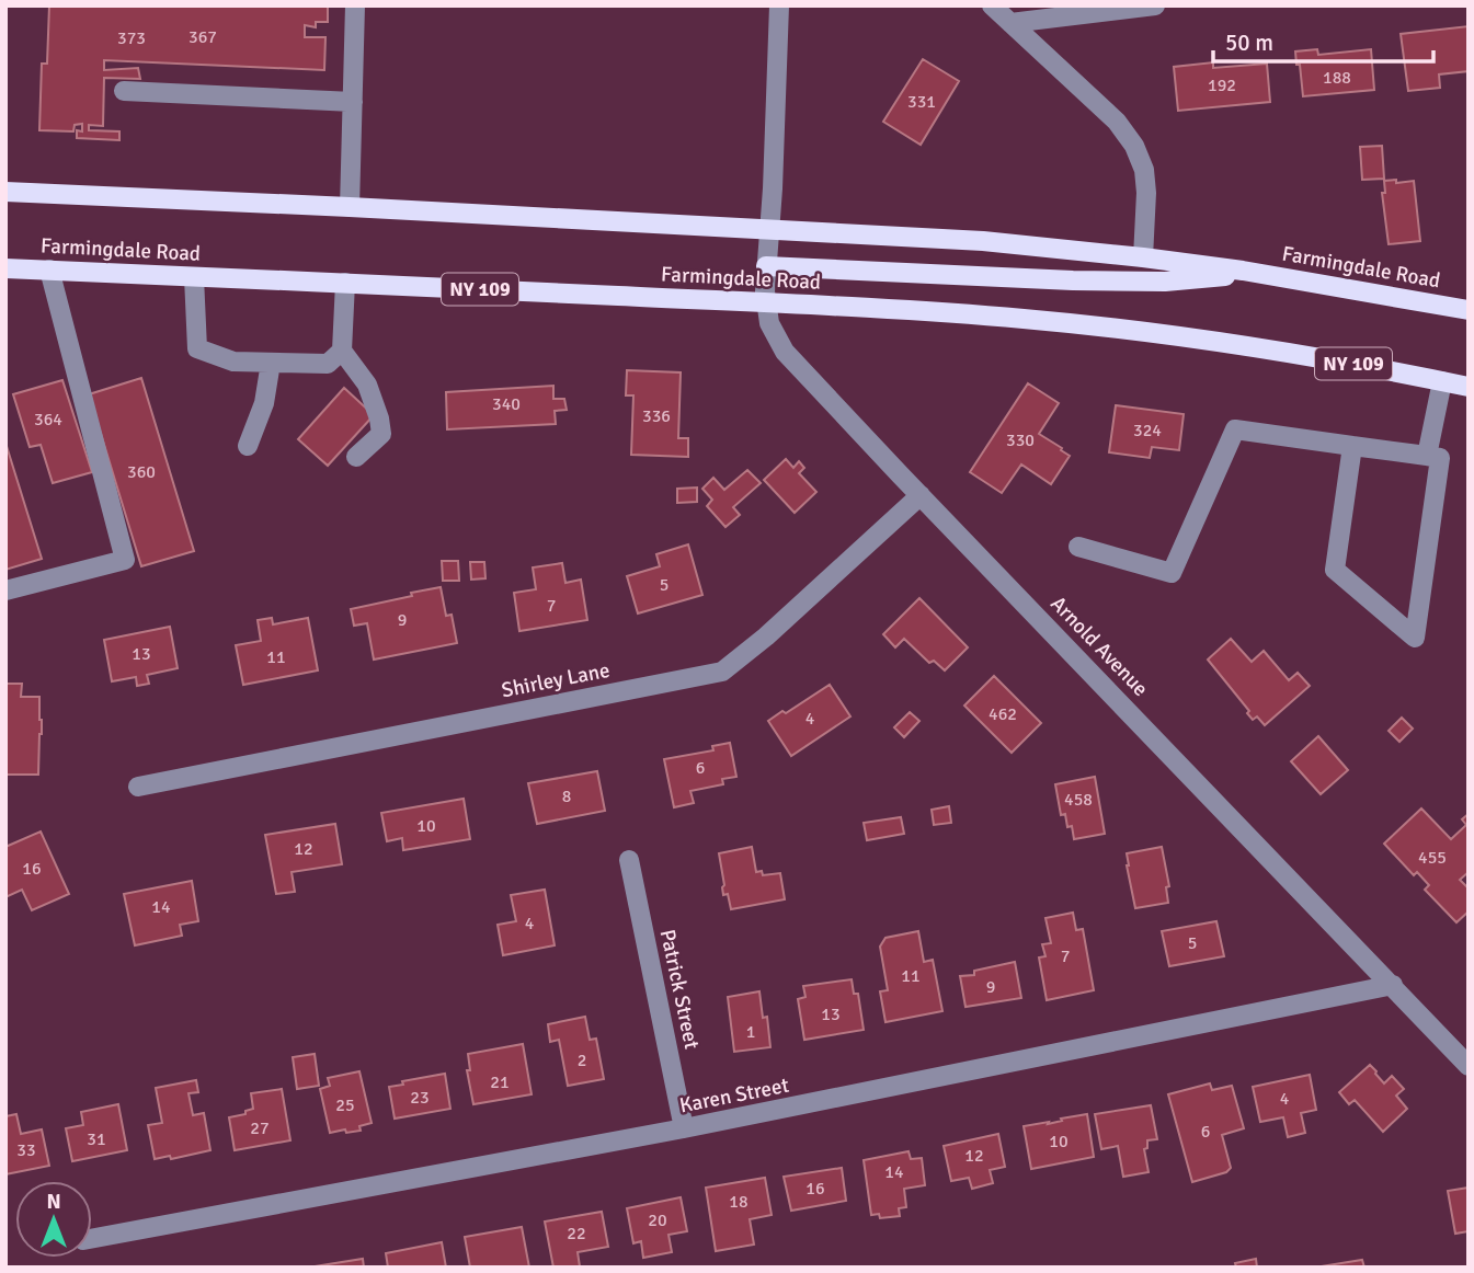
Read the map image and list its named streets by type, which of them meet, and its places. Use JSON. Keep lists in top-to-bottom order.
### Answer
{
  "streets": {
    "main road": ["Farmingdale Road", "NY 109"],
    "street": [
      "Arnold Avenue",
      "Shirley Lane",
      "Patrick Street",
      "Karen Street"
    ]
  },
  "crossings": [
    ["Farmingdale Road", "Arnold Avenue"],
    ["Arnold Avenue", "Shirley Lane"],
    ["Arnold Avenue", "Karen Street"],
    ["Patrick Street", "Karen Street"]
  ],
  "house_numbers": [
    "367",
    "373",
    "188",
    "192",
    "331",
    "340",
    "336",
    "364",
    "324",
    "330",
    "360",
    "5",
    "7",
    "9",
    "13",
    "11",
    "462",
    "4",
    "6",
    "8",
    "458",
    "10",
    "12",
    "455",
    "16",
    "14",
    "4",
    "5",
    "7",
    "11",
    "9",
    "13",
    "1",
    "2",
    "21",
    "23",
    "4",
    "25",
    "27",
    "6",
    "31",
    "10",
    "33",
    "12",
    "14",
    "16",
    "18",
    "20",
    "22"
  ],
  "scale_bar": "50 m",
  "north": "top"
}
